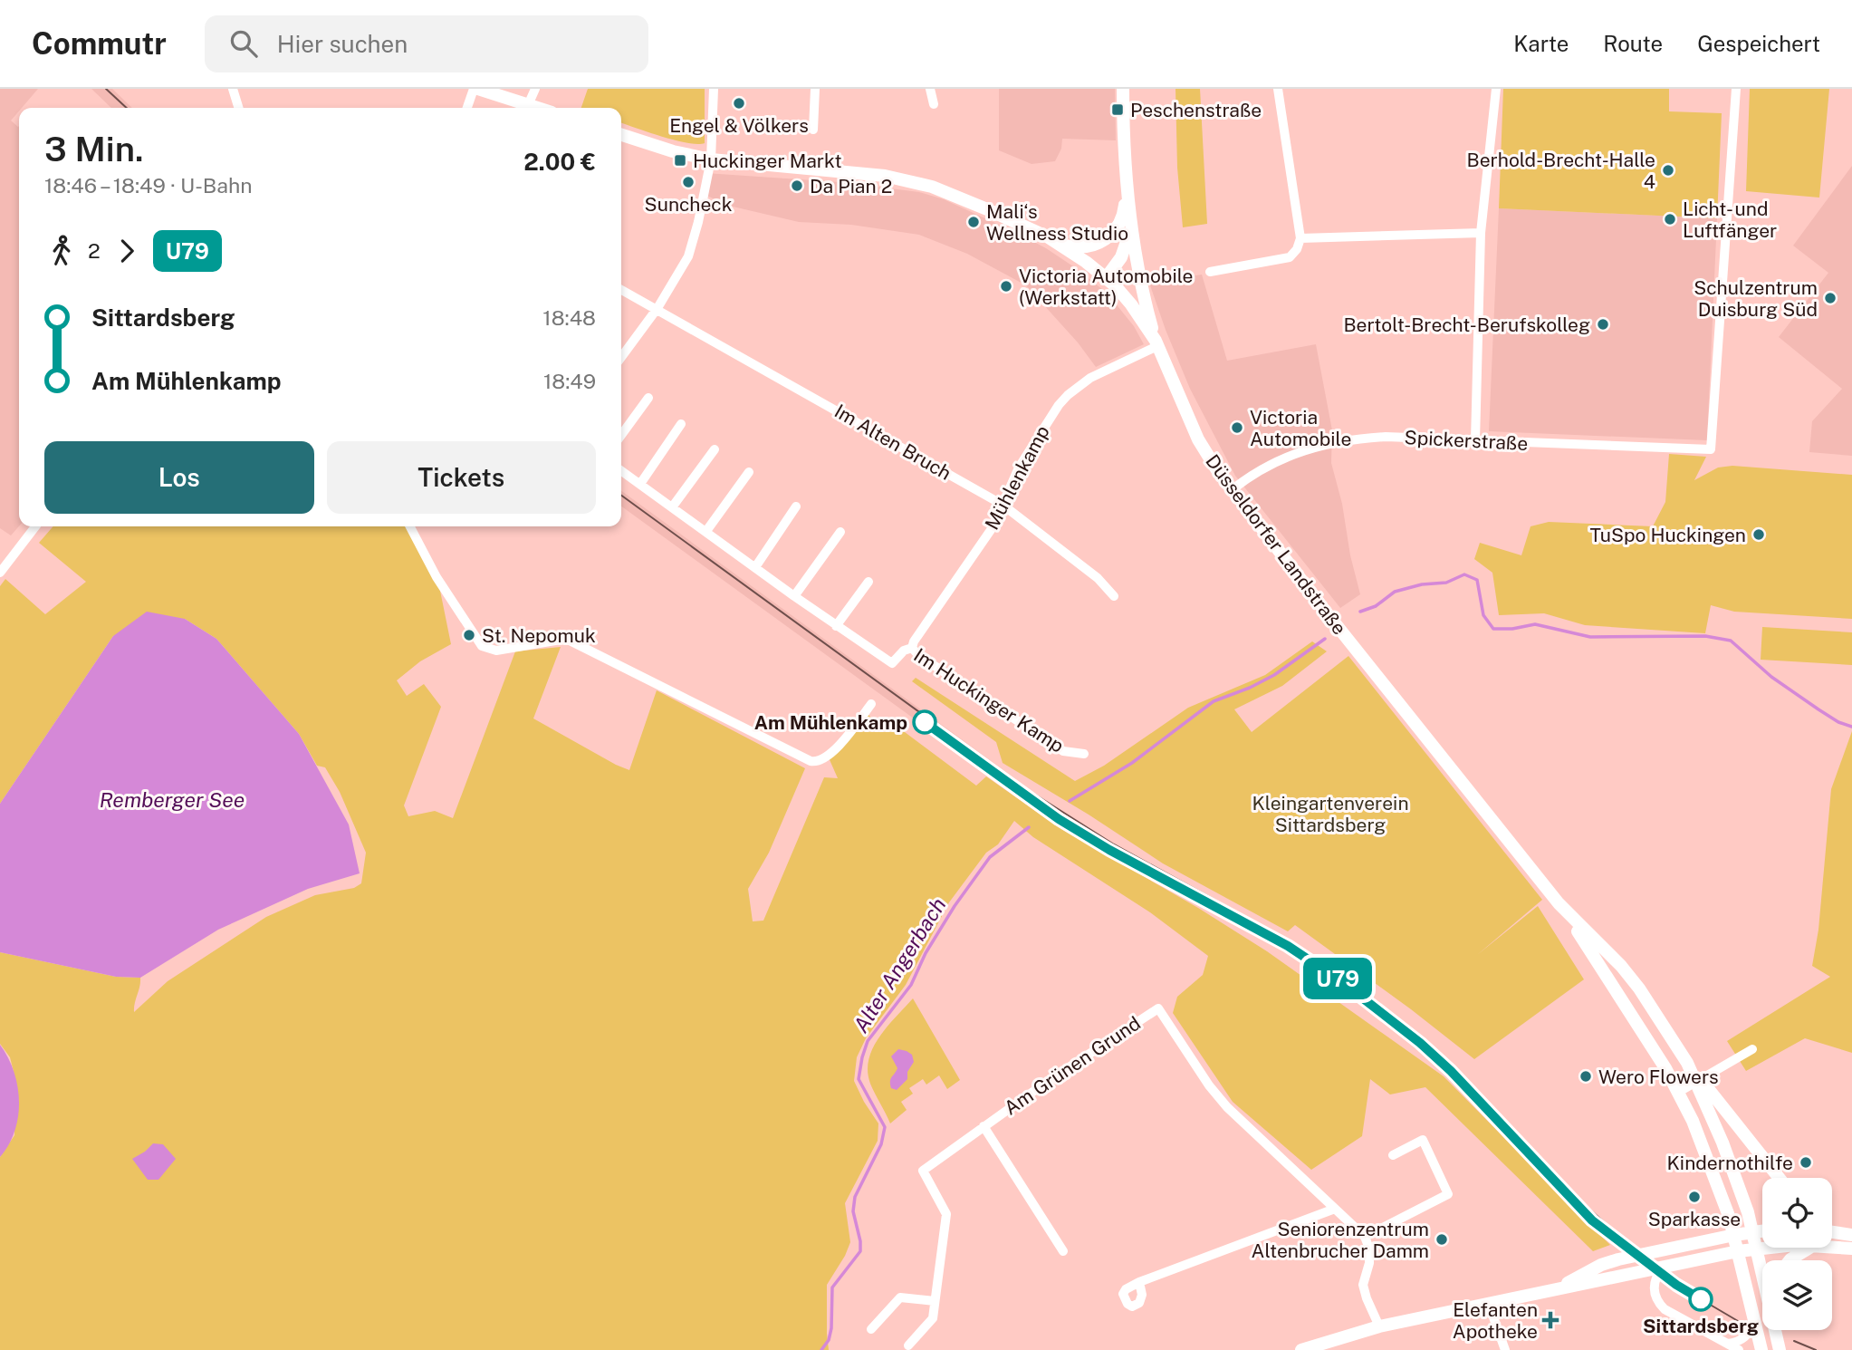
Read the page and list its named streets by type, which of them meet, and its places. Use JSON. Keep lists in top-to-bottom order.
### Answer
{
  "streets": {
    "main road": ["Düsseldorfer Landstraße"],
    "street": [
      "Spickerstraße",
      "Im Alten Bruch",
      "Mühlenkamp",
      "Im Huckinger Kamp",
      "Am Grünen Grund"
    ]
  },
  "crossings": [
    ["Spickerstraße", "Düsseldorfer Landstraße"],
    ["Im Alten Bruch", "Mühlenkamp"],
    ["Mühlenkamp", "Düsseldorfer Landstraße"],
    ["Mühlenkamp", "Im Huckinger Kamp"]
  ],
  "water": ["Remberger See", "Alter Angerbach"],
  "parks": ["Kleingartenverein Sittardsberg"],
  "places": {
    "other": [
      "Engel & Völkers",
      "Berhold-Brecht-Halle 4",
      "Suncheck",
      "Da Pian 2",
      "Licht- und Luftfänger",
      "Mali‘s Wellness Studio",
      "Victoria Automobile (Werkstatt)",
      "Schulzentrum Duisburg Süd",
      "Bertolt-Brecht-Berufskolleg",
      "Victoria Automobile",
      "TuSpo Huckingen",
      "St. Nepomuk",
      "Am Mühlenkamp",
      "Wero Flowers",
      "Kindernothilfe",
      "Sparkasse",
      "Seniorenzentrum Altenbrucher Damm",
      "Sittardsberg"
    ],
    "transit": ["Peschenstraße", "Huckinger Markt"],
    "health": ["Elefanten Apotheke"]
  },
  "lines": ["metro line U79"],
  "page": {
    "header": "Commutr",
    "search": "Hier suchen",
    "nav": ["Karte", "Route", "Gespeichert"],
    "on_map": "U79",
    "heading": ["3 Min.", "18:46 – 18:49 · U-Bahn", "2.00 €"],
    "legs": ["2", "U79"],
    "list": [
      {
        "name": "Sittardsberg",
        "value": "18:48"
      },
      {
        "name": "Am Mühlenkamp",
        "value": "18:49"
      }
    ],
    "buttons": ["Los", "Tickets"]
  }
}
